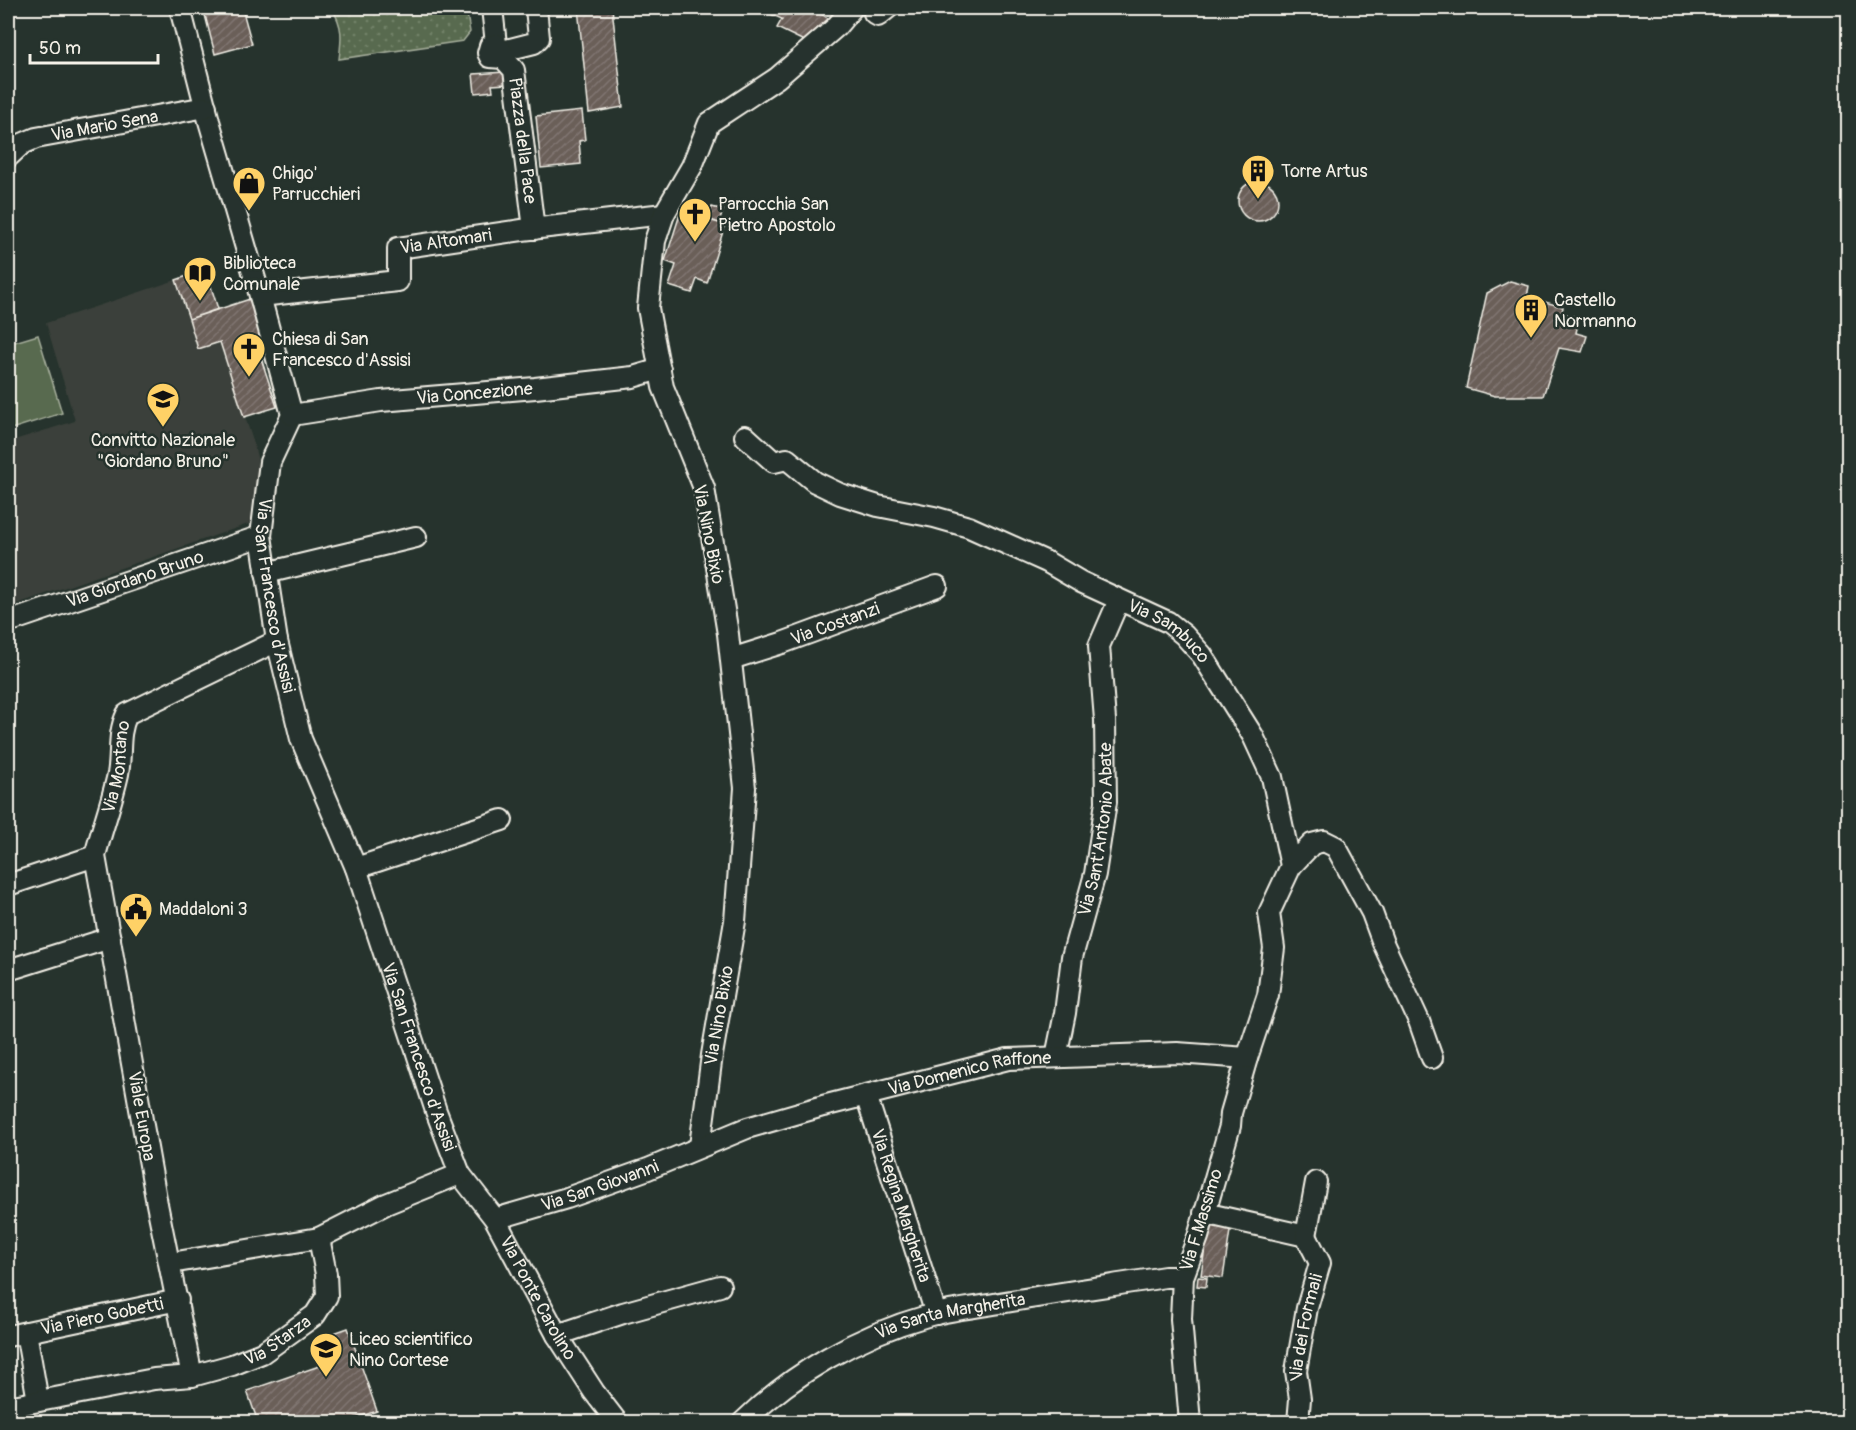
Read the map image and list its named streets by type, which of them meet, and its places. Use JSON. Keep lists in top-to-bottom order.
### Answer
{
  "streets": {
    "street": [
      "Via Mario Sena",
      "Piazza della Pace",
      "Via Altomari",
      "Via Concezione",
      "Via Nino Bixio",
      "Via Giordano Bruno",
      "Via San Francesco d'Assisi",
      "Via Costanzi",
      "Via Sambuco",
      "Via Montano",
      "Via Sant'Antonio Abate",
      "Via Domenico Raffone",
      "Viale Europa",
      "Via San Giovanni",
      "Via Regina Margherita",
      "Via F.Massimo",
      "Via Ponte Carolino",
      "Via Piero Gobetti",
      "Via Santa Margherita",
      "Via dei Formali",
      "Via Starza"
    ]
  },
  "crossings": [
    ["Piazza della Pace", "Via Altomari"],
    ["Via Altomari", "Via Nino Bixio"],
    ["Via Concezione", "Via Nino Bixio"],
    ["Via Concezione", "Via San Francesco d'Assisi"],
    ["Via Nino Bixio", "Via Costanzi"],
    ["Via Nino Bixio", "Via Domenico Raffone"],
    ["Via Nino Bixio", "Via San Giovanni"],
    ["Via Giordano Bruno", "Via San Francesco d'Assisi"],
    ["Via San Francesco d'Assisi", "Via Montano"],
    ["Via San Francesco d'Assisi", "Via Ponte Carolino"],
    ["Via Sambuco", "Via Sant'Antonio Abate"],
    ["Via Montano", "Viale Europa"],
    ["Via Sant'Antonio Abate", "Via Domenico Raffone"],
    ["Via Domenico Raffone", "Via San Giovanni"],
    ["Via Domenico Raffone", "Via Regina Margherita"],
    ["Via Domenico Raffone", "Via F.Massimo"],
    ["Viale Europa", "Via Piero Gobetti"],
    ["Viale Europa", "Via Starza"],
    ["Via San Giovanni", "Via Ponte Carolino"],
    ["Via Regina Margherita", "Via Santa Margherita"],
    ["Via F.Massimo", "Via Santa Margherita"],
    ["Via Piero Gobetti", "Via Starza"]
  ],
  "places": {
    "building": ["Torre Artus", "Castello Normanno"],
    "shop": ["Chigo' Parrucchieri"],
    "church": ["Parrocchia San Pietro Apostolo", "Chiesa di San Francesco d'Assisi"],
    "library": ["Biblioteca Comunale"],
    "school or university": ["Convitto Nazionale \"Giordano Bruno\"", "Liceo scientifico Nino Cortese"],
    "public building": ["Maddaloni 3"]
  },
  "scale_bar": "50 m"
}
